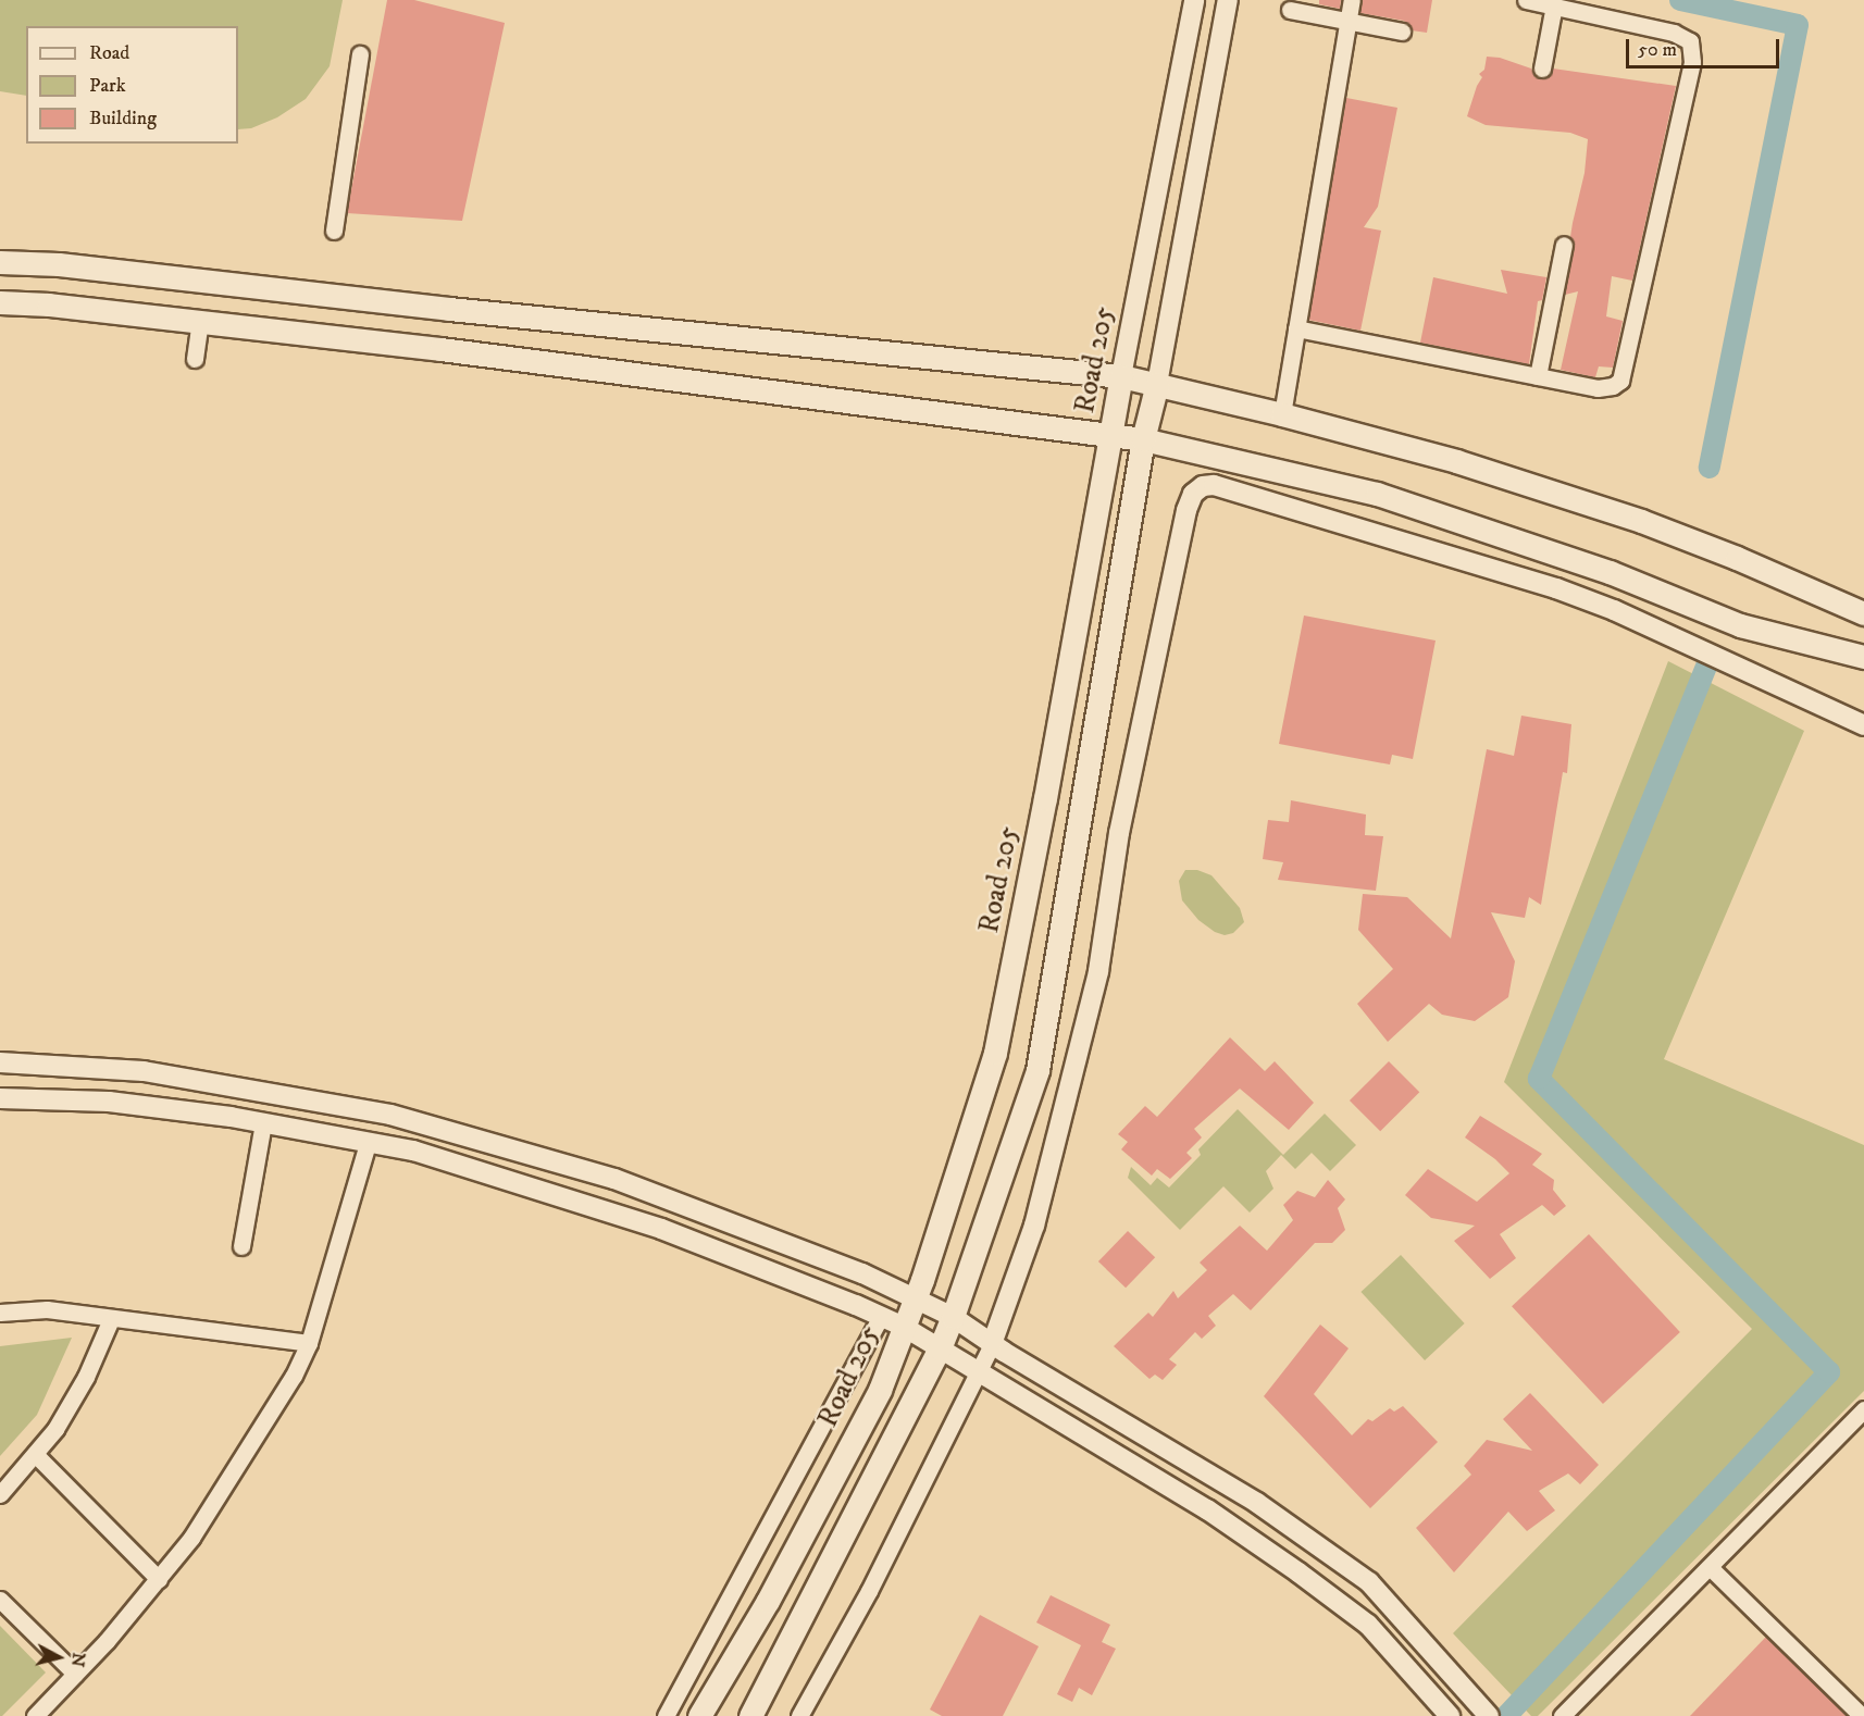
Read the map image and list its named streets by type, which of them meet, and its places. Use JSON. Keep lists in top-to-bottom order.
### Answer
{
  "streets": {
    "main road": ["Road 205"]
  },
  "legend": ["Road", "Park", "Building"],
  "scale_bar": "50 m",
  "north": "right"
}
